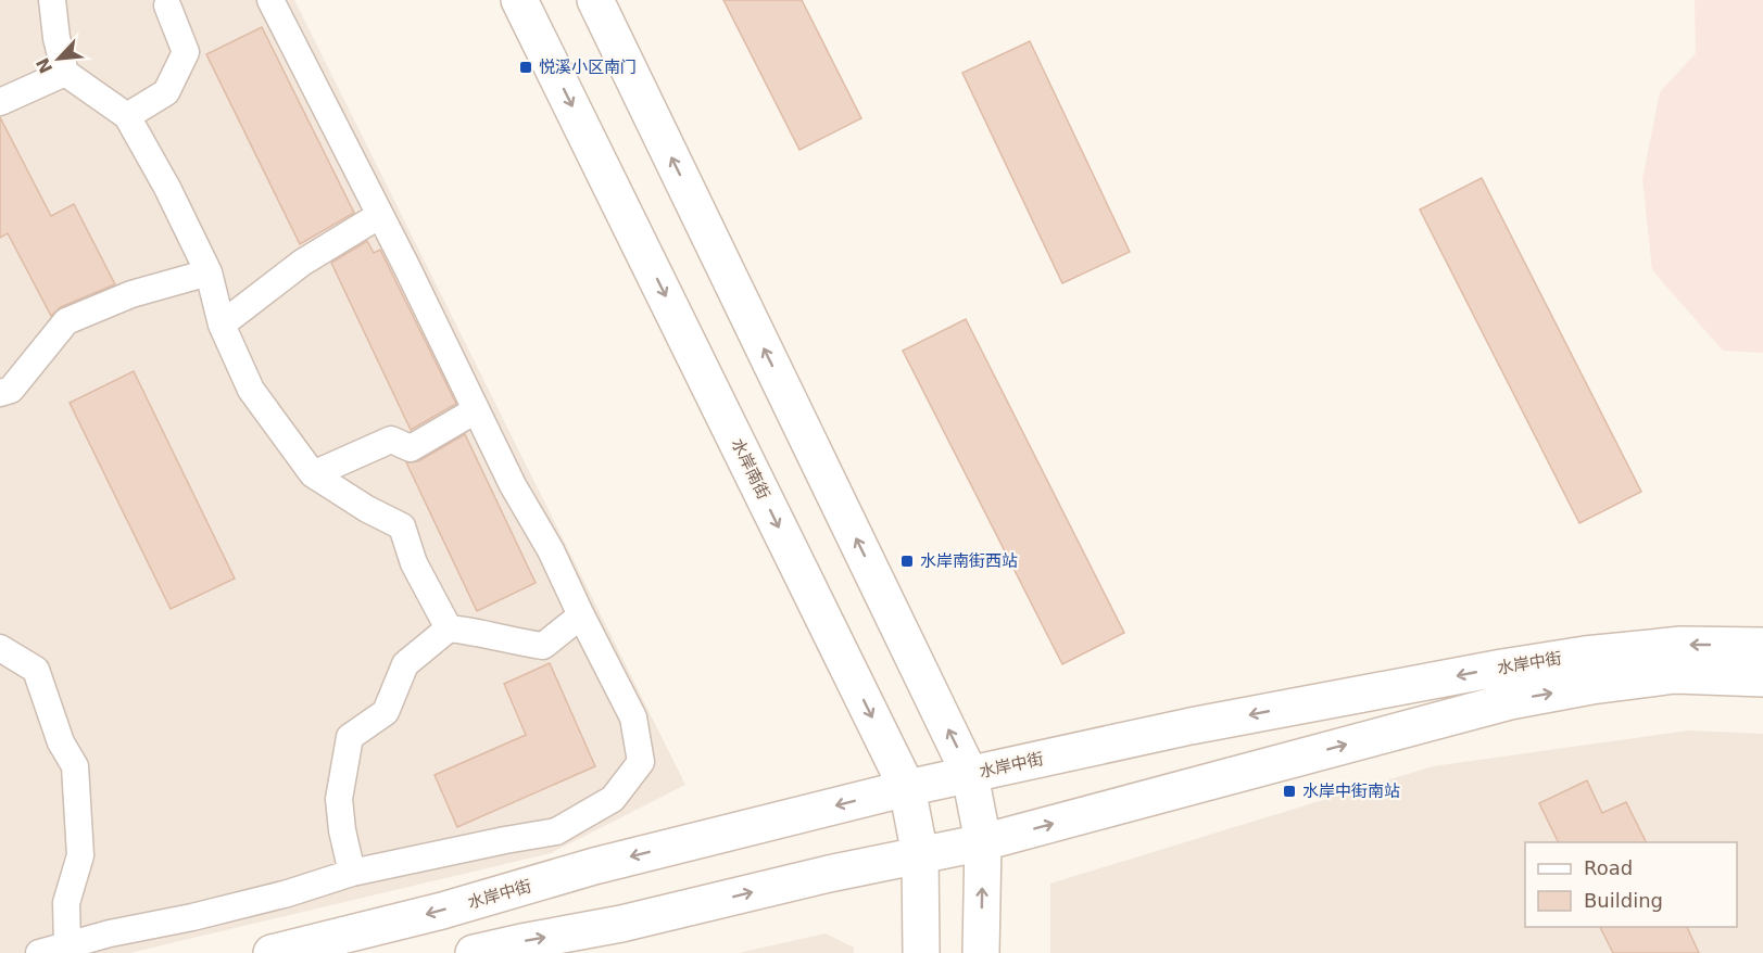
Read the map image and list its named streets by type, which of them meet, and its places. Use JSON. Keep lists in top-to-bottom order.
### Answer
{
  "streets": {
    "street": ["水岸南街", "水岸中街"]
  },
  "crossings": [
    ["水岸南街", "水岸中街"]
  ],
  "places": {
    "transit": ["悦溪小区南门", "水岸南街西站", "水岸中街南站"]
  },
  "legend": ["Road", "Building"],
  "north": "bottom left"
}
